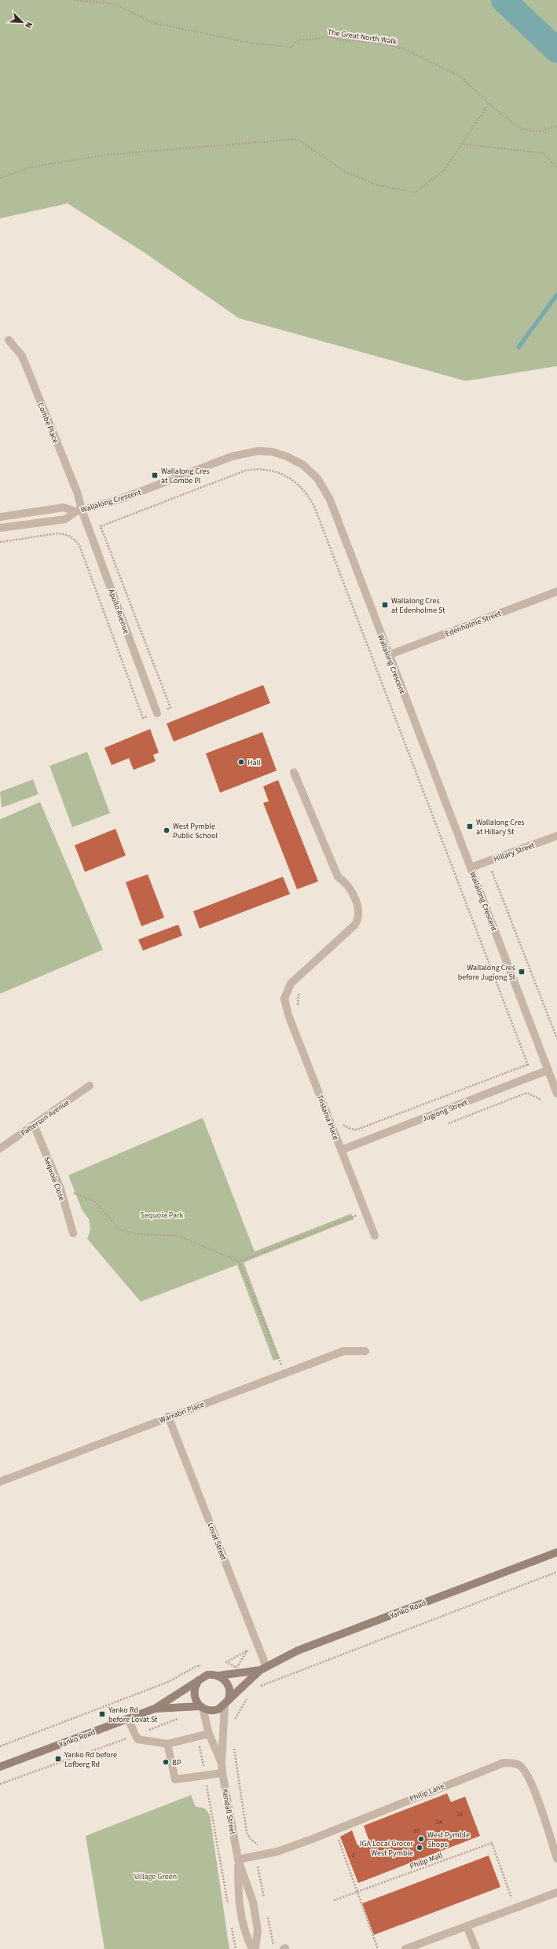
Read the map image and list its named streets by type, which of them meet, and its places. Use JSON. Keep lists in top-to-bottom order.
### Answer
{
  "streets": {
    "main road": ["Yanko Road"],
    "street": [
      "Combe Place",
      "Wallalong Crescent",
      "Apollo Avenue",
      "Edenholme Street",
      "Hillary Street",
      "Jugiong Street",
      "Patterson Avenue",
      "Tristania Place",
      "Sequoia Close",
      "Warrabri Place",
      "Lovat Street",
      "Philip Lane",
      "Kendall Street"
    ],
    "path": ["The Great North Walk", "Philip Mall"]
  },
  "crossings": [
    ["Combe Place", "Wallalong Crescent"],
    ["Combe Place", "Apollo Avenue"],
    ["Wallalong Crescent", "Apollo Avenue"],
    ["Wallalong Crescent", "Edenholme Street"],
    ["Wallalong Crescent", "Hillary Street"],
    ["Wallalong Crescent", "Jugiong Street"],
    ["Jugiong Street", "Tristania Place"],
    ["Patterson Avenue", "Sequoia Close"],
    ["Warrabri Place", "Lovat Street"],
    ["Lovat Street", "Yanko Road"],
    ["Yanko Road", "Kendall Street"],
    ["Philip Lane", "Kendall Street"]
  ],
  "parks": ["Sequoia Park", "Village Green"],
  "places": {
    "transit": [
      "Wallalong Cres at Combe Pl",
      "Wallalong Cres at Edenholme St",
      "Wallalong Cres at Hillary St",
      "Wallalong Cres before Jugiong St",
      "Yanko Rd before Lovat St",
      "Yanko Rd before Lofberg Rd"
    ],
    "other": [
      "Hall",
      "West Pymble Public School",
      "BP",
      "West Pymble Shops",
      "IGA Local Grocer West Pymble"
    ]
  },
  "house_numbers": [
    "18",
    "14",
    "10",
    "2"
  ],
  "north": "bottom right"
}
